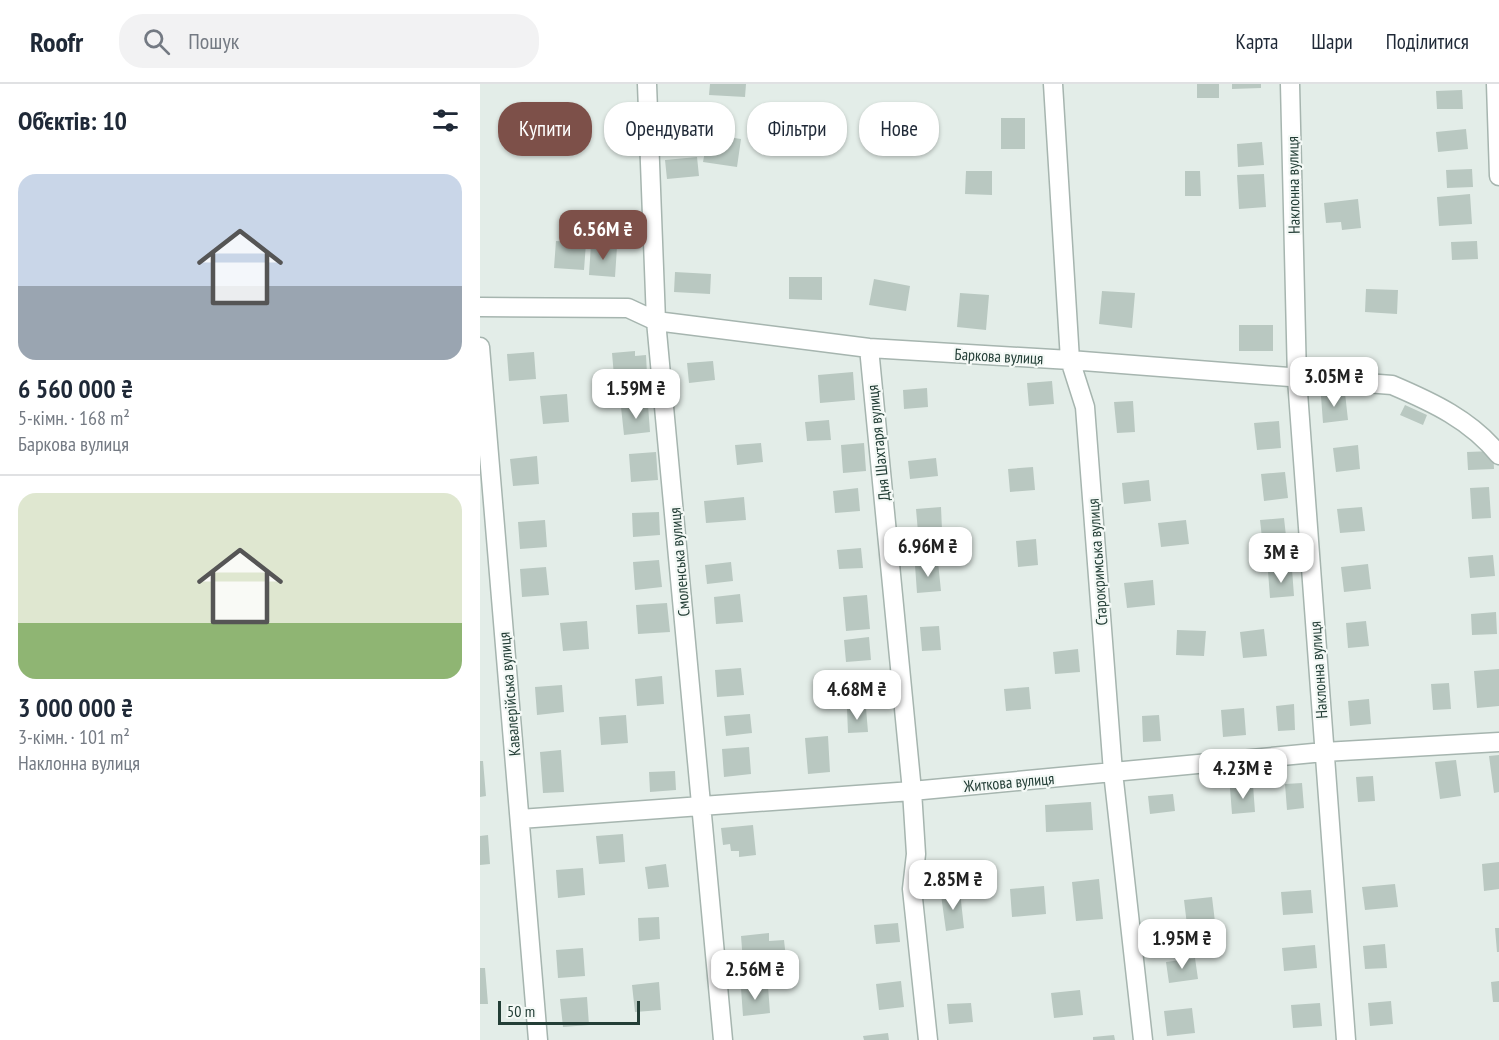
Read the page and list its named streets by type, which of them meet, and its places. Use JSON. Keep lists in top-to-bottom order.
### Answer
{
  "streets": {
    "street": [
      "Наклонна вулиця",
      "Баркова вулиця",
      "Дня Шахтаря вулиця",
      "Смоленська вулиця",
      "Старокримська вулиця",
      "Кавалерійська вулиця",
      "Житкова вулиця"
    ]
  },
  "crossings": [
    ["Наклонна вулиця", "Баркова вулиця"],
    ["Наклонна вулиця", "Житкова вулиця"],
    ["Баркова вулиця", "Дня Шахтаря вулиця"],
    ["Баркова вулиця", "Смоленська вулиця"],
    ["Баркова вулиця", "Старокримська вулиця"],
    ["Дня Шахтаря вулиця", "Житкова вулиця"],
    ["Смоленська вулиця", "Житкова вулиця"],
    ["Старокримська вулиця", "Житкова вулиця"],
    ["Кавалерійська вулиця", "Житкова вулиця"]
  ],
  "scale_bar": "50 m",
  "page": {
    "header": "Roofr",
    "search": "Пошук",
    "nav": ["Карта", "Шари", "Поділитися"],
    "heading": "Об’єктів: 10",
    "chip": [
      "Купити",
      "Орендувати",
      "Фільтри",
      "Нове"
    ],
    "list": [
      {
        "name": "6 560 000 ₴",
        "note": "5-кімн. · 168 m² · Баркова вулиця"
      },
      {
        "name": "3 000 000 ₴",
        "note": "3-кімн. · 101 m² · Наклонна вулиця"
      }
    ],
    "price": [
      "6.56M ₴",
      "3.05M ₴",
      "1.59M ₴",
      "6.96M ₴",
      "3M ₴",
      "4.68M ₴",
      "4.23M ₴",
      "2.85M ₴",
      "1.95M ₴",
      "2.56M ₴"
    ],
    "scale": "50 m"
  }
}
